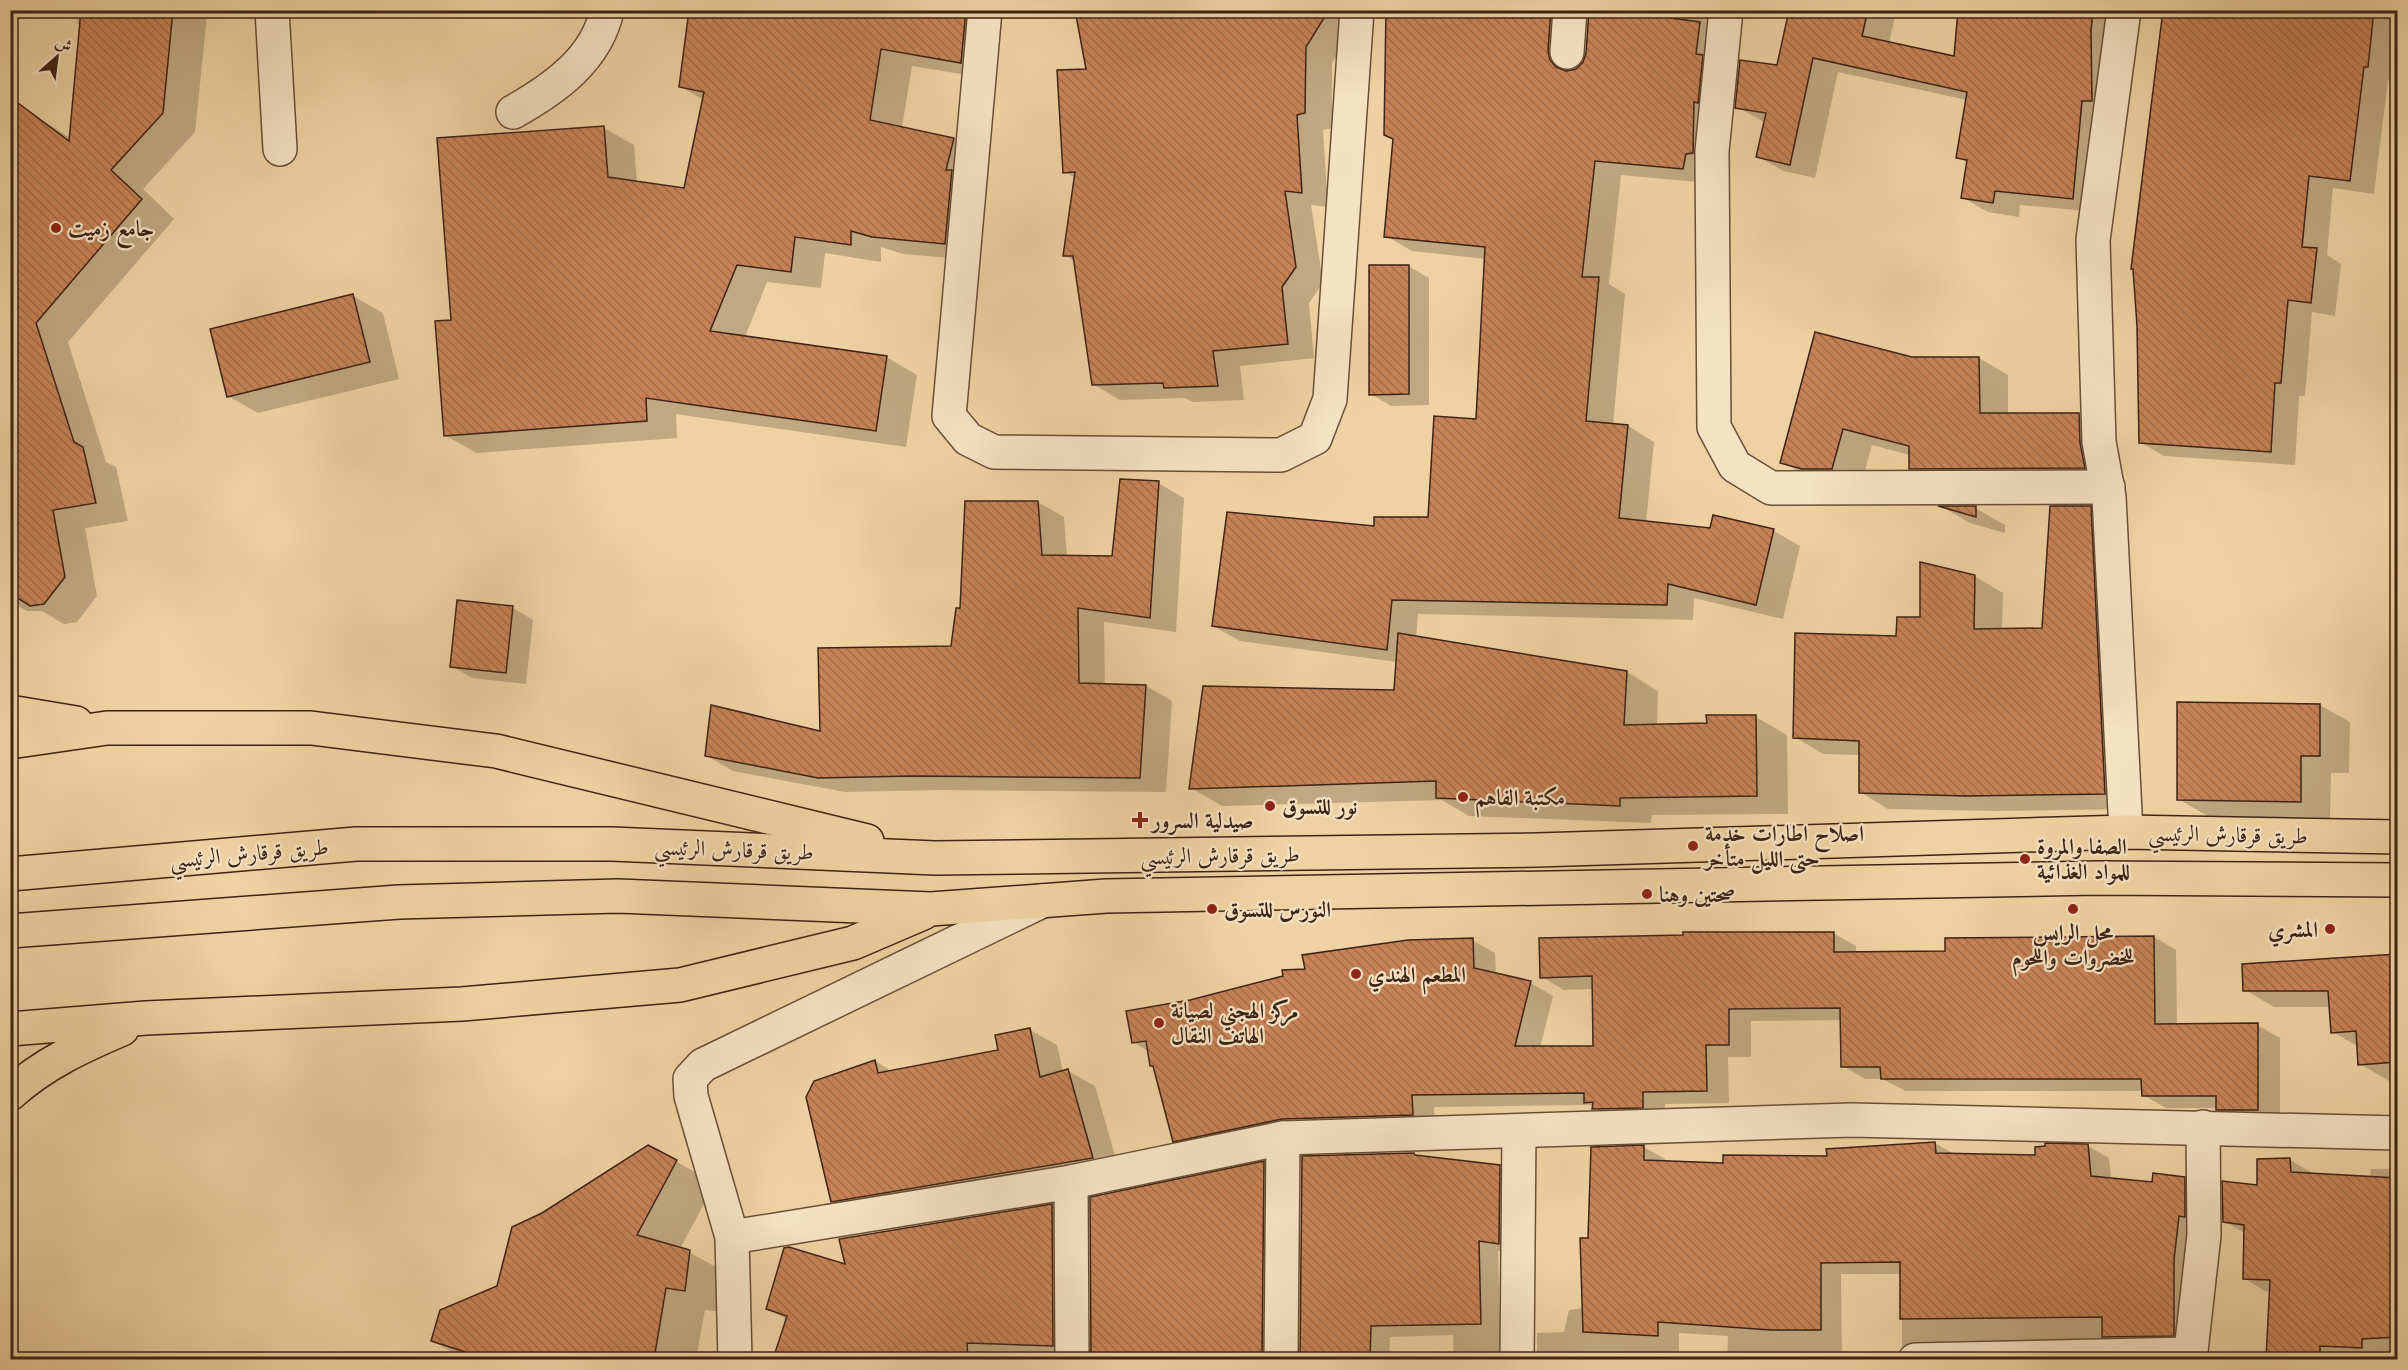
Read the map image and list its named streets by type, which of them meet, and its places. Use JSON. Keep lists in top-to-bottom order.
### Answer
{
  "streets": {
    "main road": ["طريق قرقارش الرئيسي"]
  },
  "places": {
    "other": [
      "جامع زميت",
      "مكتبة الفاهم",
      "نور للتسوق",
      "اصلاح اطارات خدمة حتى الليل متأخر",
      "الصفا والمروة للمواد الغذائية",
      "صحتين وهنا",
      "النورس للتسوق",
      "محل الرايس للخضروات واللحوم",
      "المشري",
      "المطعم الهندي",
      "مركز الهجني لصيانة الهاتف النقال"
    ],
    "health": ["صيدلية السرور"]
  },
  "north": "top right"
}
